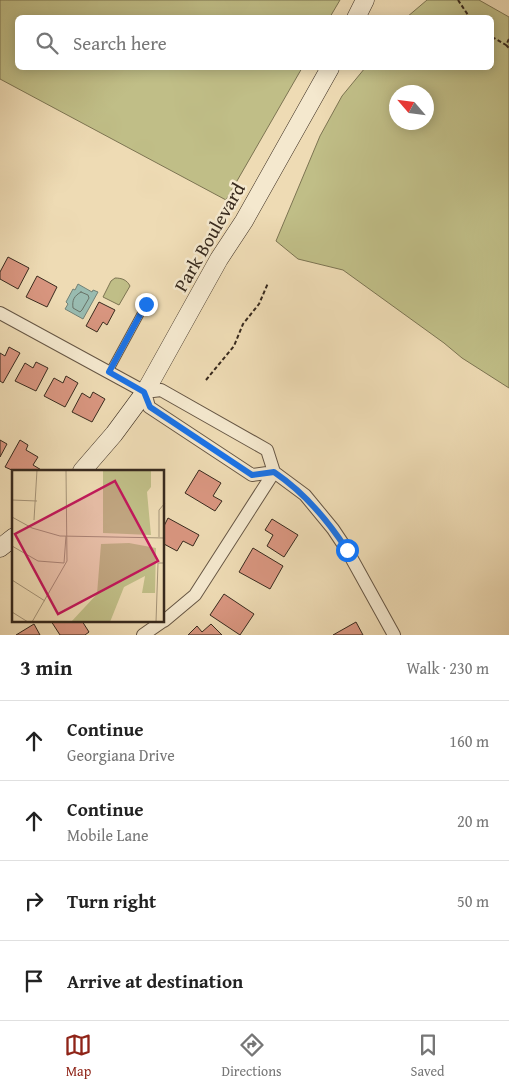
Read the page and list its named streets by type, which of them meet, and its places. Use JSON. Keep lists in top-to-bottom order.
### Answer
{
  "streets": {
    "main road": ["Park Boulevard"]
  },
  "north": "top left",
  "page": {
    "search": "Search here",
    "heading": ["3 min", "Walk · 230 m"],
    "list": [
      ["Continue", "Georgiana Drive", "160 m"],
      ["Continue", "Mobile Lane", "20 m"],
      ["Turn right", "50 m"],
      "Arrive at destination"
    ],
    "nav": ["Map", "Directions", "Saved"]
  }
}
